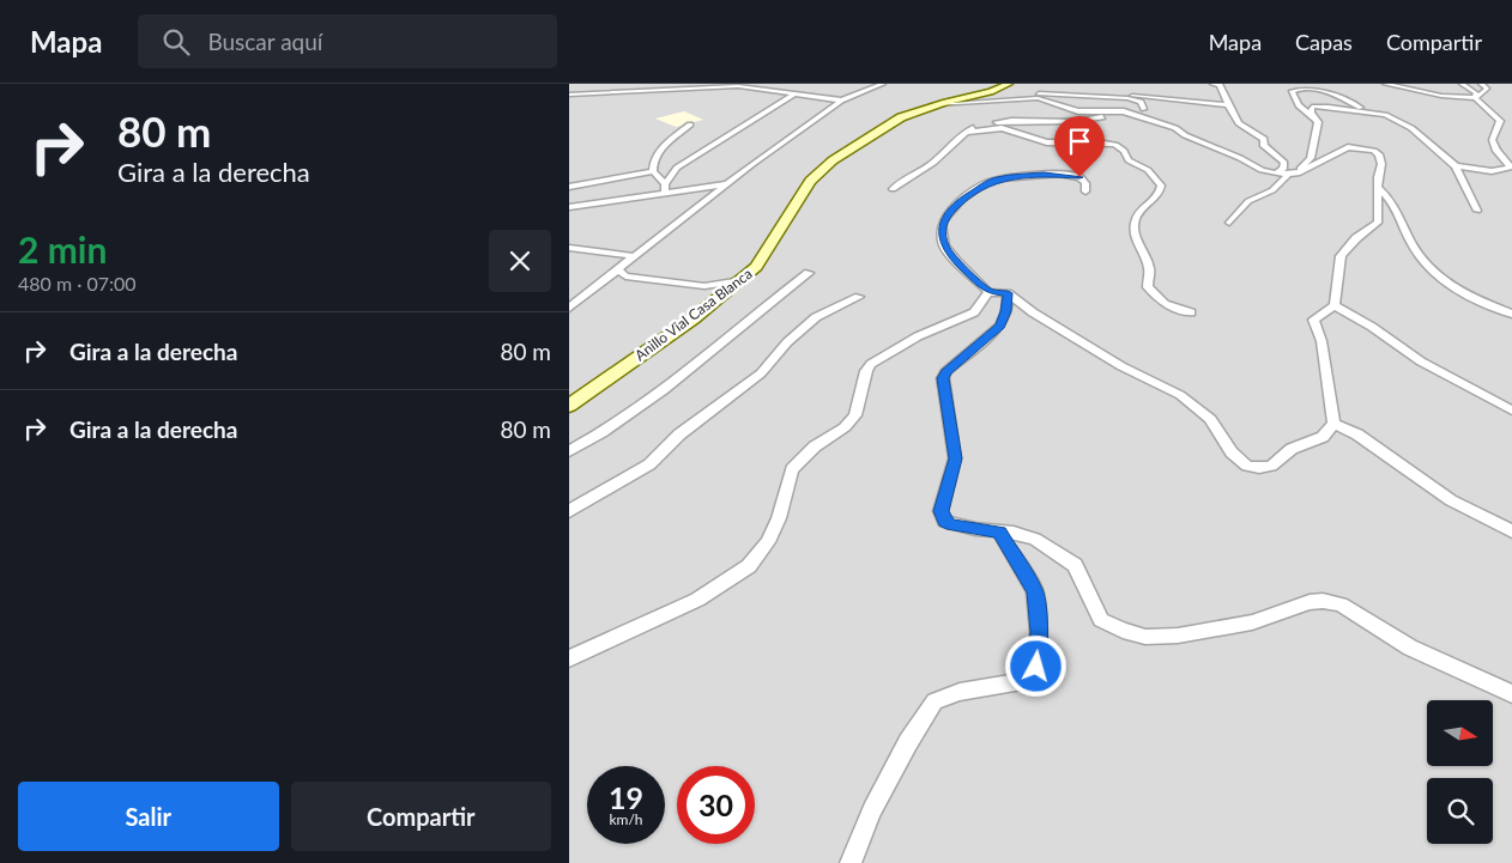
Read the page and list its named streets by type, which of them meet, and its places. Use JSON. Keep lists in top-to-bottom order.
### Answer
{
  "streets": {
    "main road": ["Anillo Vial Casa Blanca"]
  },
  "north": "right",
  "page": {
    "header": "Mapa",
    "search": "Buscar aquí",
    "nav": ["Mapa", "Capas", "Compartir"],
    "turn": ["80 m", "Gira a la derecha"],
    "heading": ["2 min", "480 m · 07:00"],
    "list": [
      {
        "name": "Gira a la derecha",
        "value": "80 m"
      },
      {
        "name": "Gira a la derecha",
        "value": "80 m"
      }
    ],
    "speed": "19 km/h",
    "limit": "30",
    "buttons": ["Salir", "Compartir"]
  }
}
